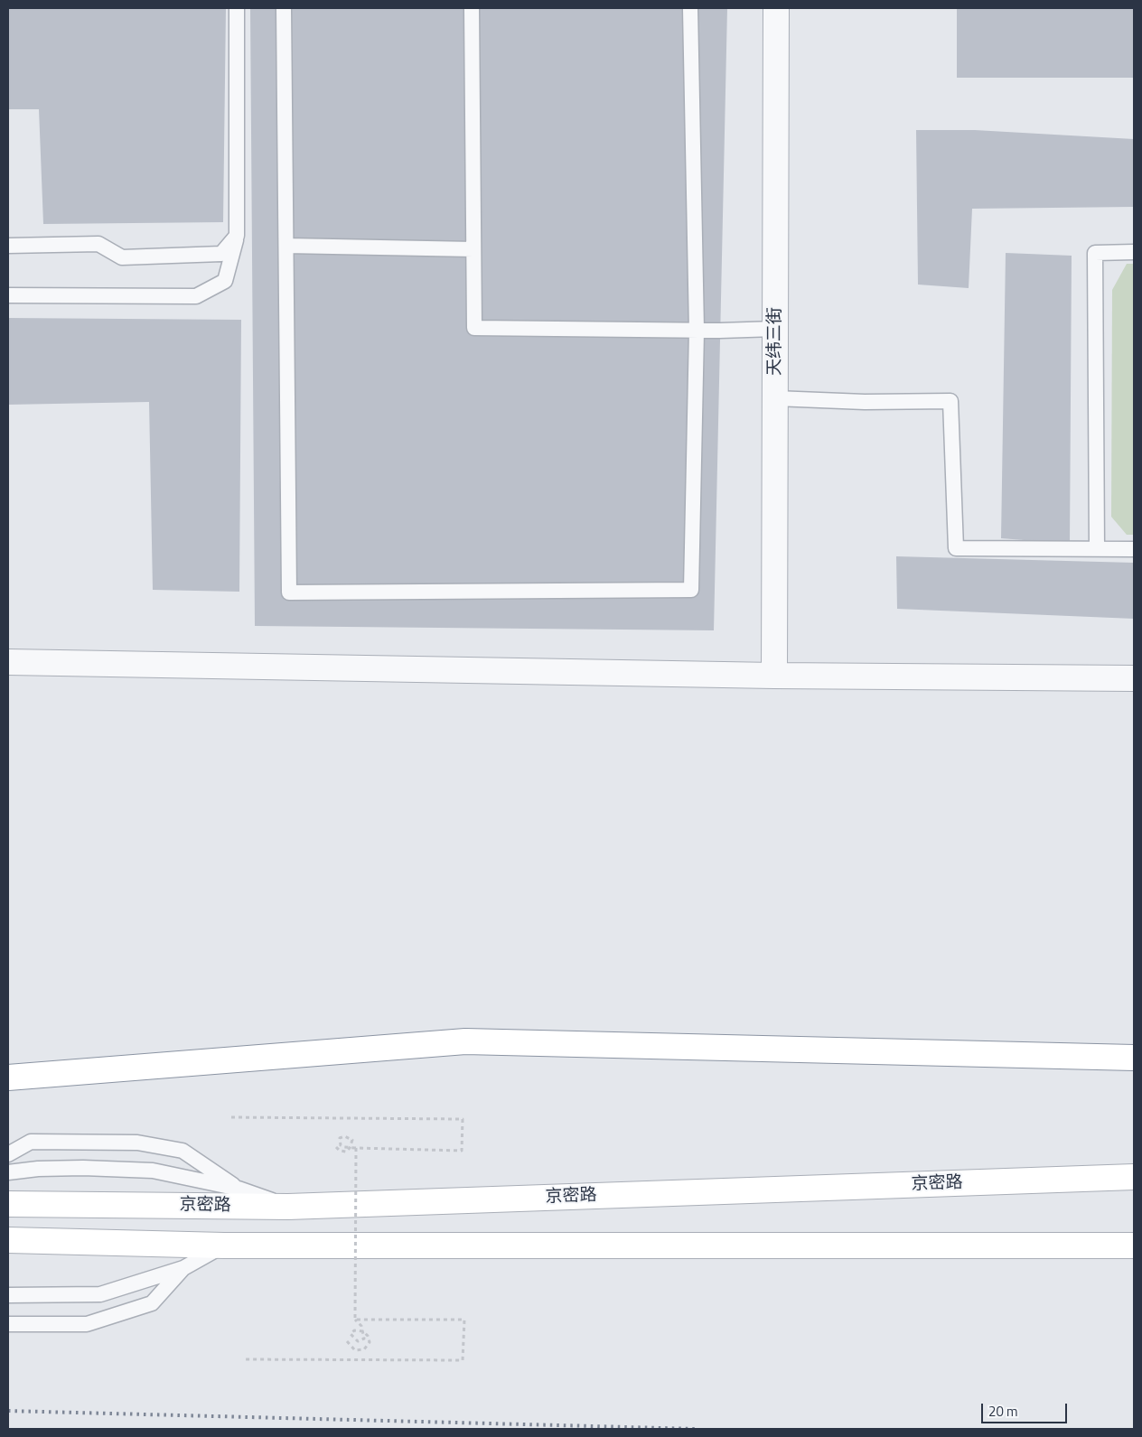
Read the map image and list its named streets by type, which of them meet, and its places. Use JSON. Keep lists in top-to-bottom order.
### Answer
{
  "streets": {
    "main road": ["京密路"],
    "street": ["天纬三街"]
  },
  "scale_bar": "20 m"
}
